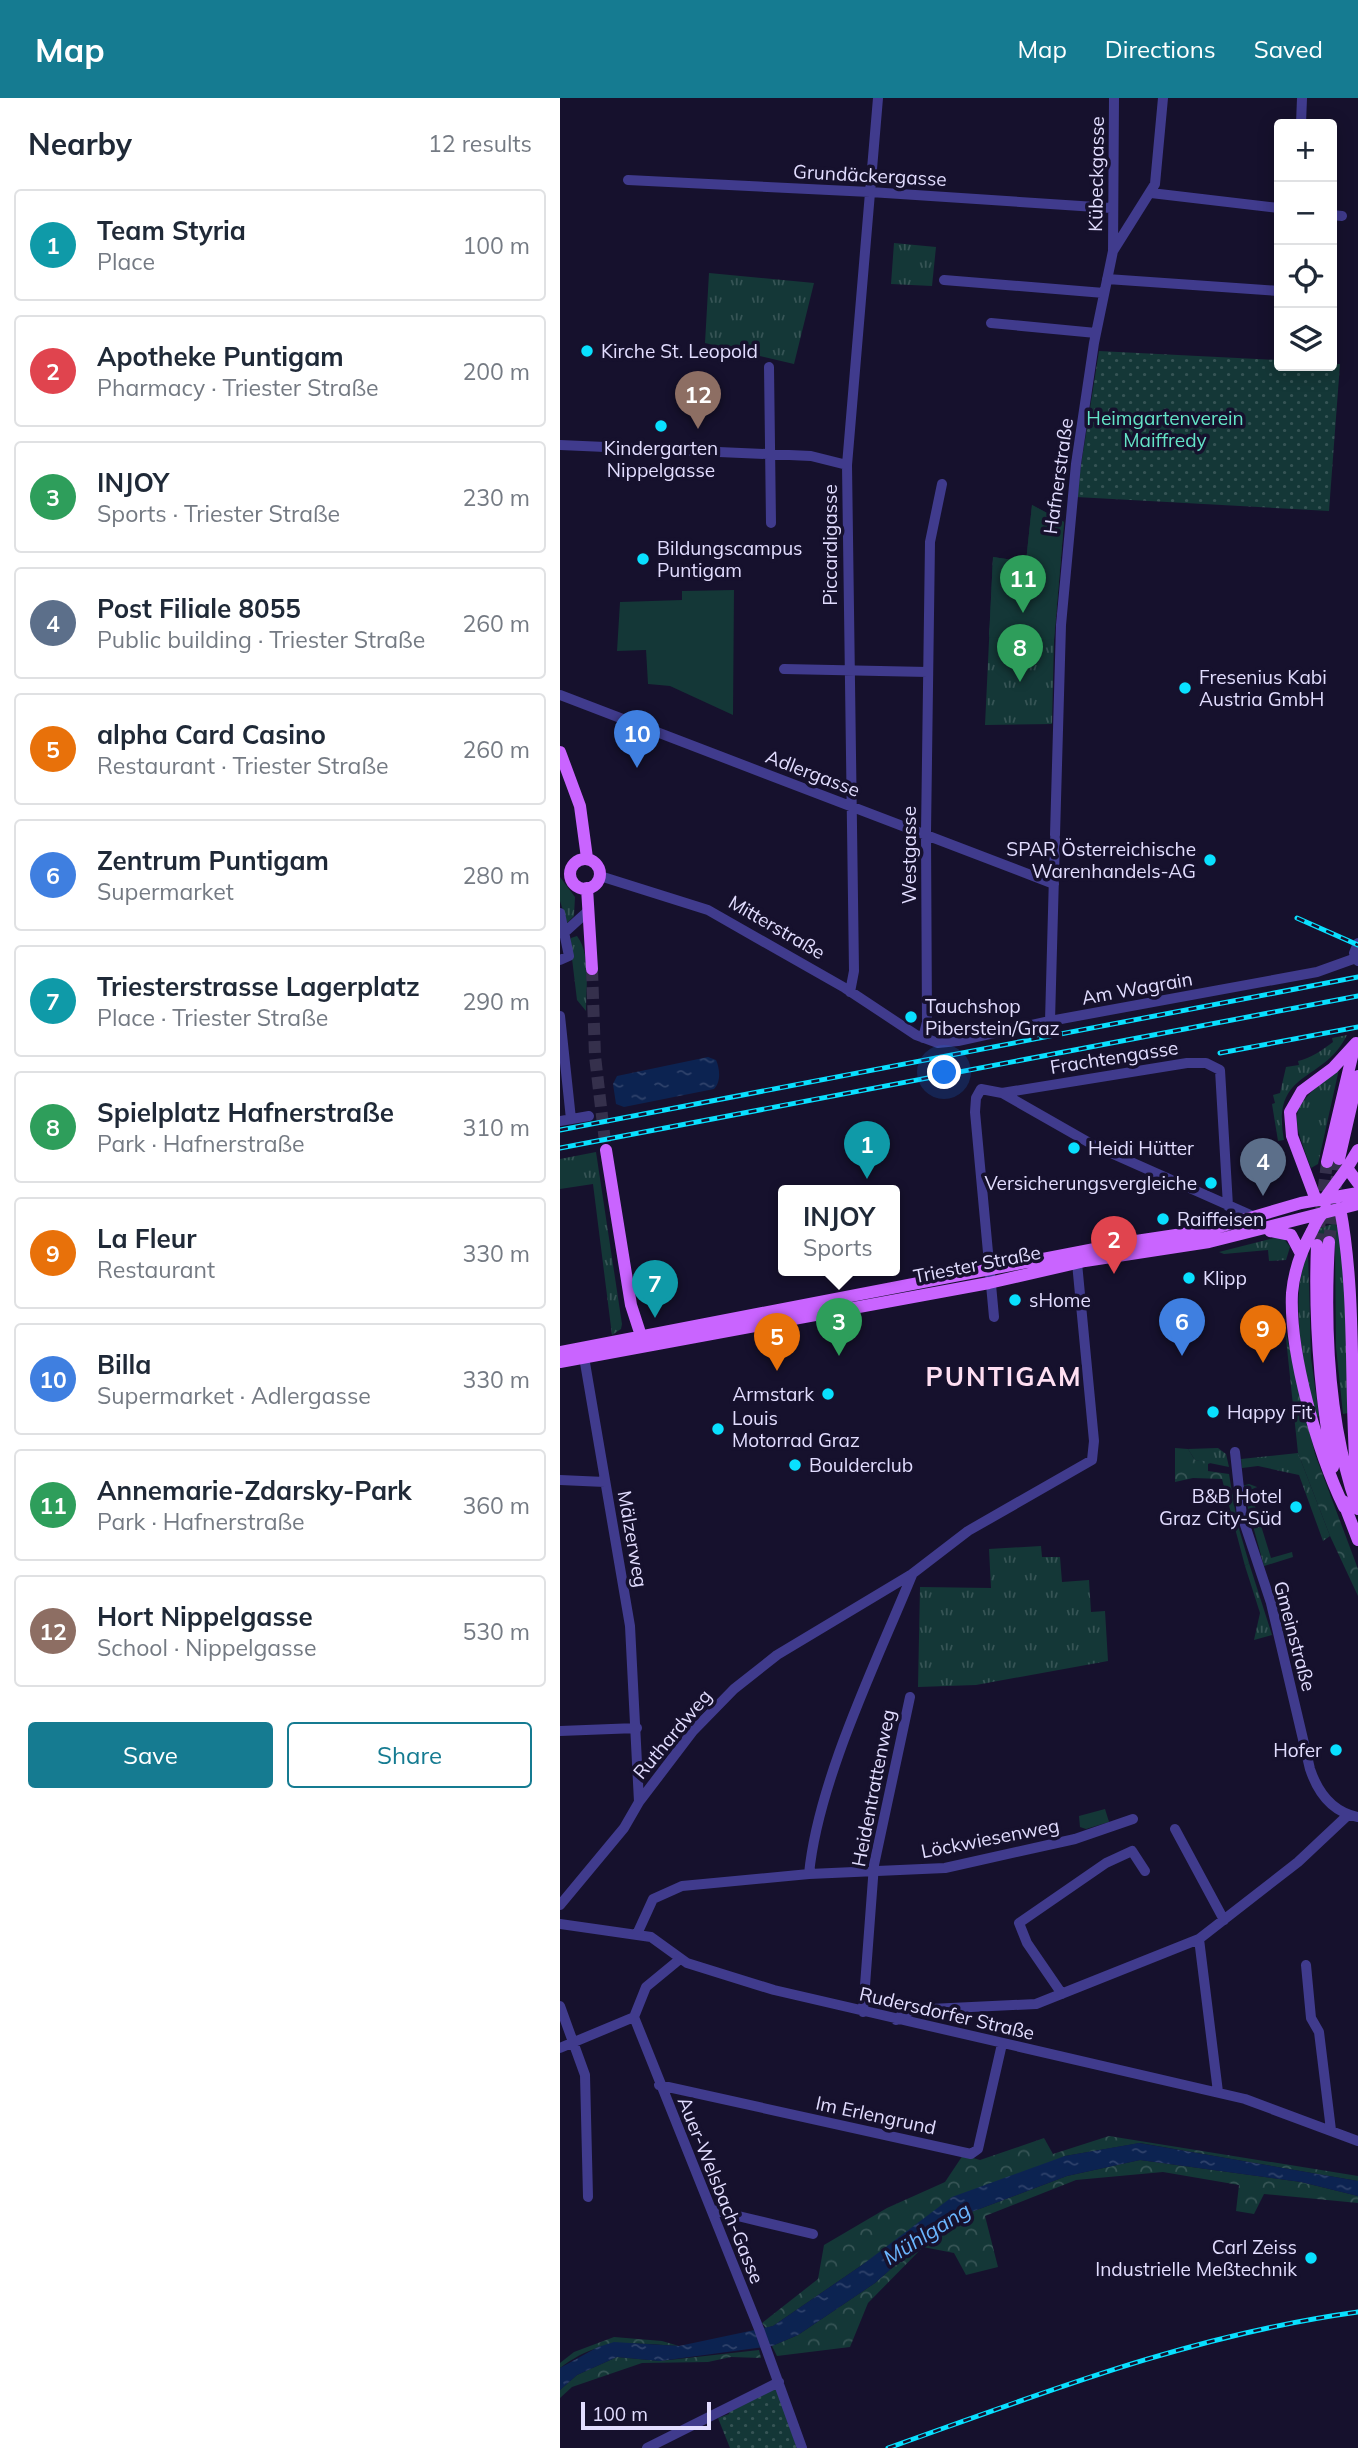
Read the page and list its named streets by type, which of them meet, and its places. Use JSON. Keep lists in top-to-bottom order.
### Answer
{
  "streets": {
    "main road": ["Triester Straße"],
    "street": [
      "Kübeckgasse",
      "Grundäckergasse",
      "Hafnerstraße",
      "Piccardigasse",
      "Adlergasse",
      "Westgasse",
      "Mitterstraße",
      "Am Wagrain",
      "Frachtengasse",
      "Mälzerweg",
      "Gmeinstraße",
      "Ruthardweg",
      "Heidentrattenweg",
      "Löckwiesenweg",
      "Rudersdorfer Straße",
      "Im Erlengrund",
      "Auer-Welsbach-Gasse"
    ]
  },
  "crossings": [
    ["Kübeckgasse", "Grundäckergasse"],
    ["Kübeckgasse", "Hafnerstraße"],
    ["Grundäckergasse", "Piccardigasse"],
    ["Hafnerstraße", "Adlergasse"],
    ["Hafnerstraße", "Am Wagrain"],
    ["Piccardigasse", "Adlergasse"],
    ["Piccardigasse", "Mitterstraße"],
    ["Adlergasse", "Westgasse"],
    ["Westgasse", "Mitterstraße"],
    ["Westgasse", "Am Wagrain"],
    ["Mitterstraße", "Am Wagrain"],
    ["Triester Straße", "Mälzerweg"],
    ["Triester Straße", "Ruthardweg"],
    ["Mälzerweg", "Ruthardweg"],
    ["Gmeinstraße", "Rudersdorfer Straße"],
    ["Heidentrattenweg", "Löckwiesenweg"],
    ["Heidentrattenweg", "Rudersdorfer Straße"],
    ["Löckwiesenweg", "Rudersdorfer Straße"],
    ["Rudersdorfer Straße", "Im Erlengrund"],
    ["Im Erlengrund", "Auer-Welsbach-Gasse"]
  ],
  "districts": ["PUNTIGAM"],
  "water": ["Mühlgang"],
  "parks": ["Heimgartenverein Maiffredy"],
  "places": [
    "Kirche St. Leopold",
    "Kindergarten Nippelgasse",
    "Bildungscampus Puntigam",
    "Fresenius Kabi Austria GmbH",
    "SPAR Österreichische Warenhandels-AG",
    "Tauchshop Piberstein/Graz",
    "Heidi Hütter",
    "Versicherungsvergleiche",
    "Raiffeisen",
    "Klipp",
    "sHome",
    "Armstark",
    "Happy Fit",
    "Louis Motorrad Graz",
    "Boulderclub",
    "B&B Hotel Graz City-Süd",
    "Hofer",
    "Carl Zeiss Industrielle Meßtechnik"
  ],
  "scale_bar": "100 m",
  "page": {
    "header": "Map",
    "nav": ["Map", "Directions", "Saved"],
    "heading": ["Nearby", "12 results"],
    "map_buttons": ["+", "−"],
    "list": [
      {
        "mark": "1",
        "name": "Team Styria",
        "note": "Place",
        "value": "100 m"
      },
      {
        "mark": "2",
        "name": "Apotheke Puntigam",
        "note": "Pharmacy · Triester Straße",
        "value": "200 m"
      },
      {
        "mark": "3",
        "name": "INJOY",
        "note": "Sports · Triester Straße",
        "value": "230 m"
      },
      {
        "mark": "4",
        "name": "Post Filiale 8055",
        "note": "Public building · Triester Straße",
        "value": "260 m"
      },
      {
        "mark": "5",
        "name": "alpha Card Casino",
        "note": "Restaurant · Triester Straße",
        "value": "260 m"
      },
      {
        "mark": "6",
        "name": "Zentrum Puntigam",
        "note": "Supermarket",
        "value": "280 m"
      },
      {
        "mark": "7",
        "name": "Triesterstrasse Lagerplatz",
        "note": "Place · Triester Straße",
        "value": "290 m"
      },
      {
        "mark": "8",
        "name": "Spielplatz Hafnerstraße",
        "note": "Park · Hafnerstraße",
        "value": "310 m"
      },
      {
        "mark": "9",
        "name": "La Fleur",
        "note": "Restaurant",
        "value": "330 m"
      },
      {
        "mark": "10",
        "name": "Billa",
        "note": "Supermarket · Adlergasse",
        "value": "330 m"
      },
      {
        "mark": "11",
        "name": "Annemarie-Zdarsky-Park",
        "note": "Park · Hafnerstraße",
        "value": "360 m"
      },
      {
        "mark": "12",
        "name": "Hort Nippelgasse",
        "note": "School · Nippelgasse",
        "value": "530 m"
      }
    ],
    "pins": [
      "12",
      "11",
      "8",
      "10",
      "1",
      "4",
      "2",
      "7",
      "3",
      "6",
      "9",
      "5"
    ],
    "popup": ["INJOY", "Sports"],
    "buttons": ["Save", "Share"],
    "scale": "100 m"
  }
}
